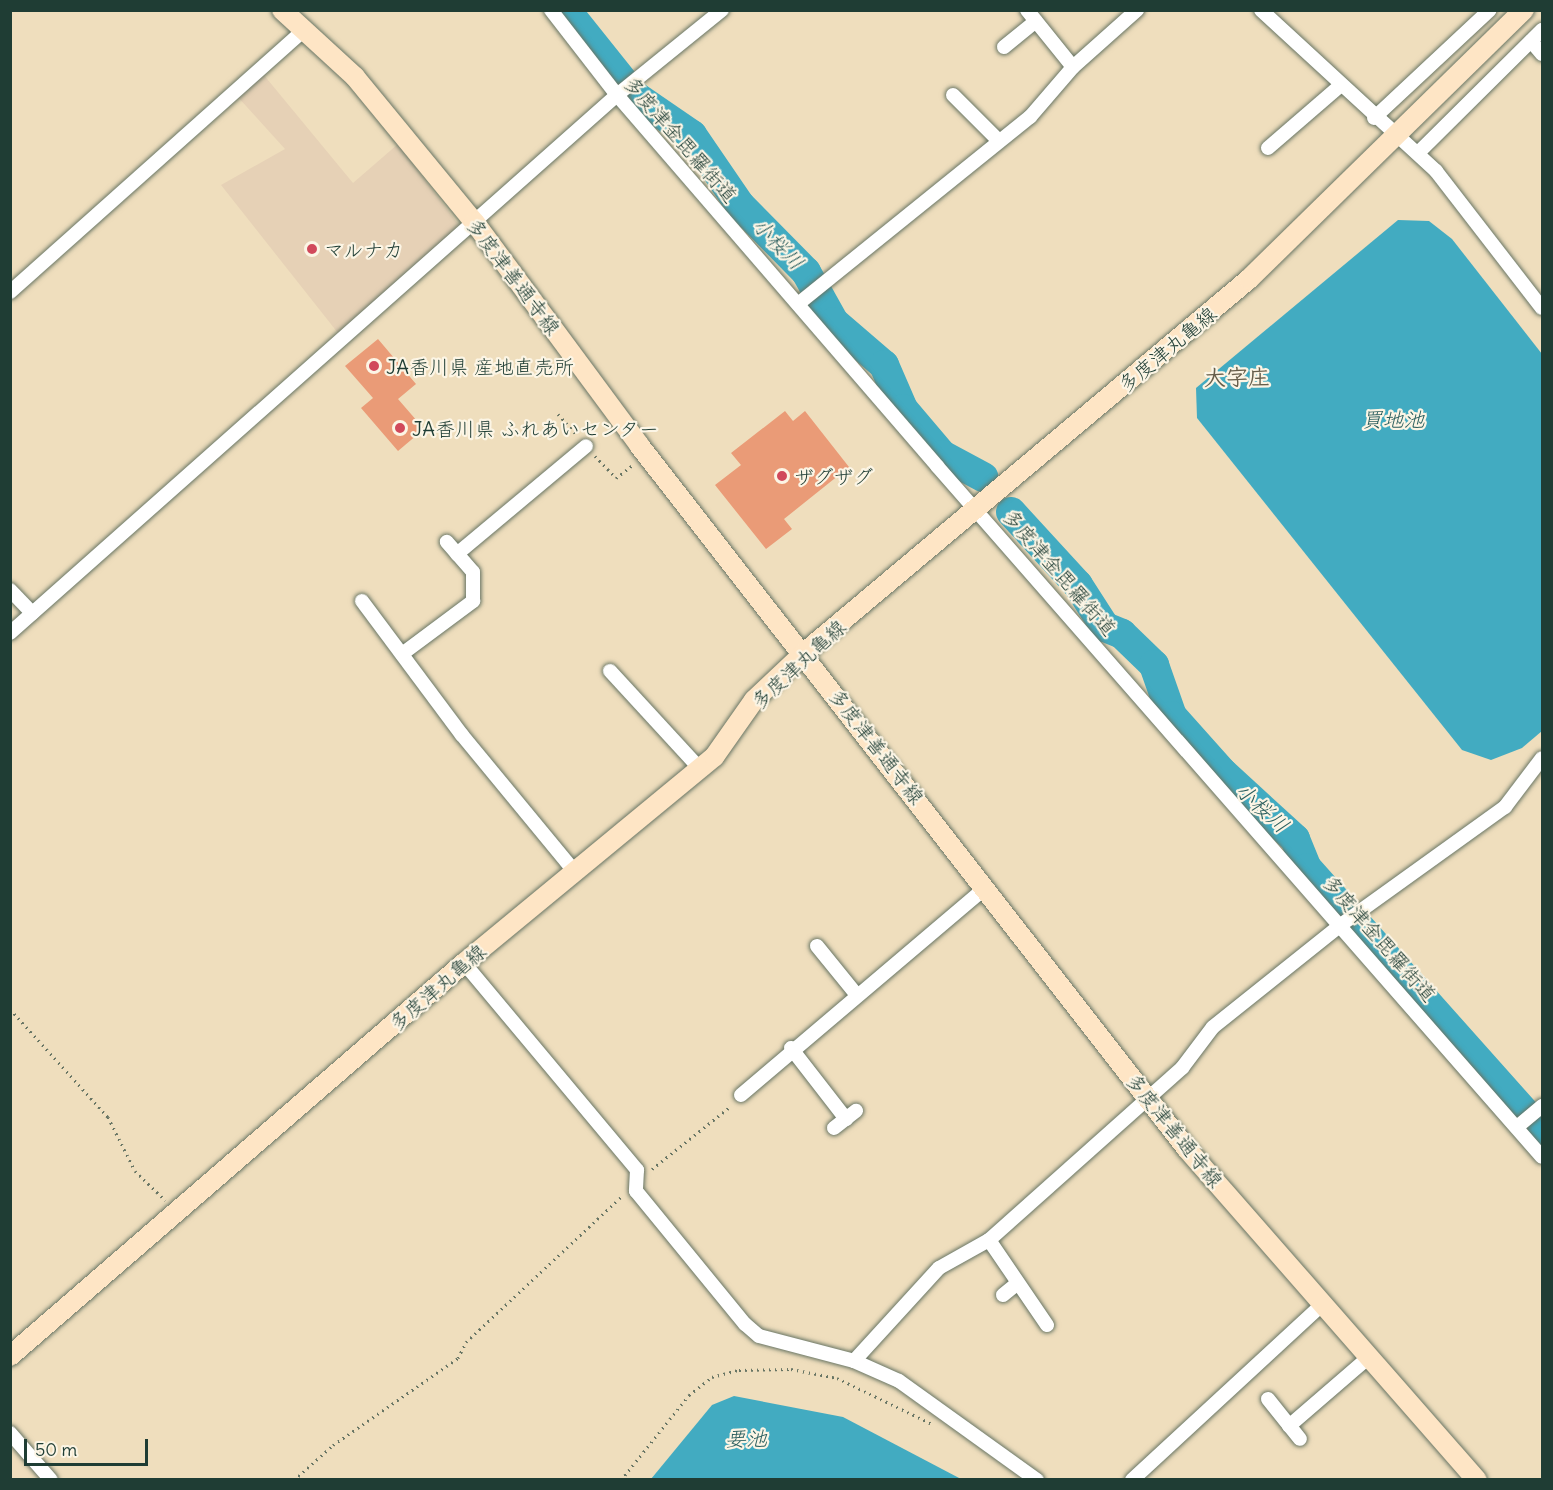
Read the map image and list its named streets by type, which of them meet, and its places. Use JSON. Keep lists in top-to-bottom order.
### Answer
{
  "streets": {
    "main road": ["多度津善通寺線", "多度津丸亀線"],
    "street": ["多度津金毘羅街道"]
  },
  "crossings": [
    ["多度津金毘羅街道", "多度津丸亀線"],
    ["多度津善通寺線", "多度津丸亀線"]
  ],
  "districts": ["大字庄"],
  "water": ["小桜川", "買地池", "要池"],
  "places": [
    "マルナカ",
    "JA香川県 産地直売所",
    "JA香川県 ふれあいセンター",
    "ザグザグ"
  ],
  "scale_bar": "50 m"
}
